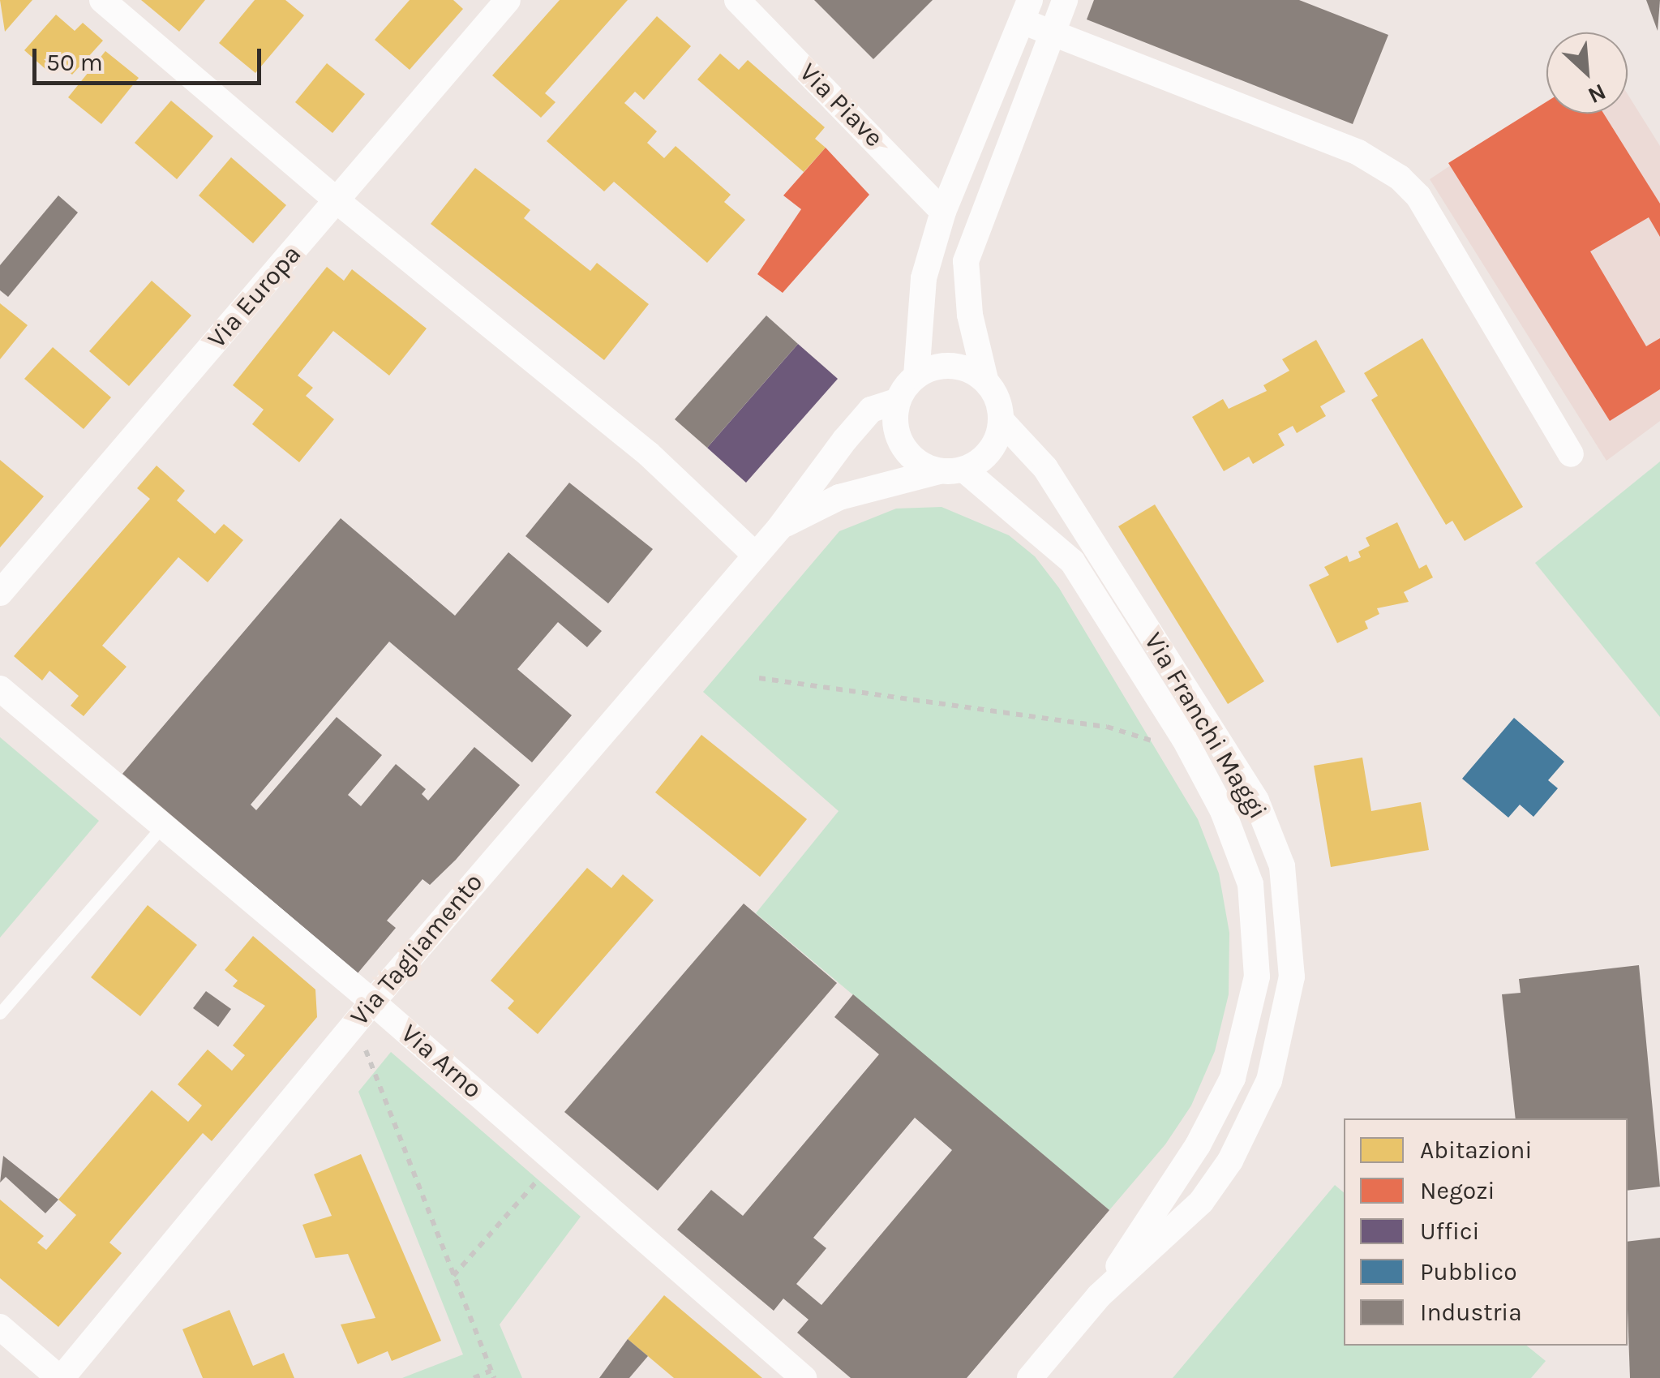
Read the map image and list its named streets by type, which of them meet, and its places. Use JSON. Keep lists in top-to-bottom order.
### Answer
{
  "streets": {
    "street": [
      "Via Piave",
      "Via Europa",
      "Via Franchi Maggi",
      "Via Tagliamento",
      "Via Arno"
    ]
  },
  "crossings": [
    ["Via Franchi Maggi", "Via Tagliamento"],
    ["Via Tagliamento", "Via Arno"]
  ],
  "legend": [
    "Abitazioni",
    "Negozi",
    "Uffici",
    "Pubblico",
    "Industria"
  ],
  "scale_bar": "50 m",
  "north": "bottom right"
}
